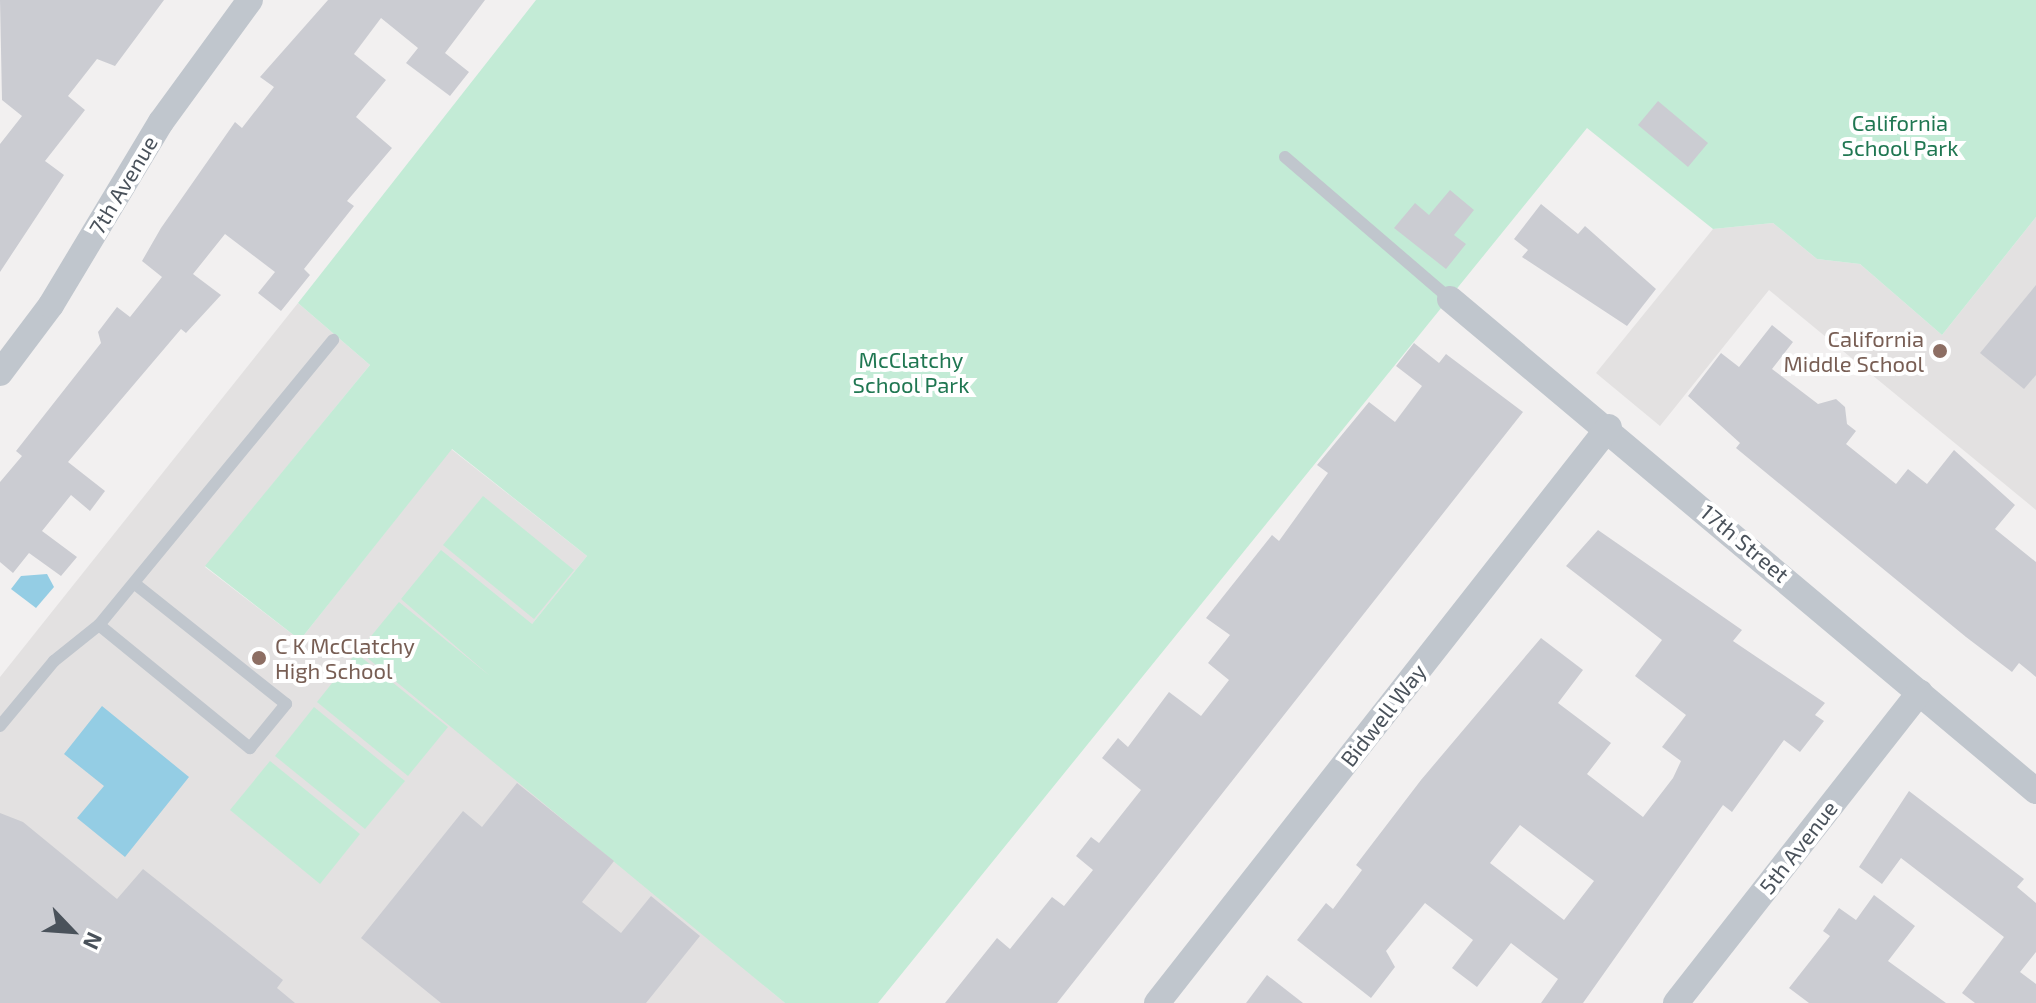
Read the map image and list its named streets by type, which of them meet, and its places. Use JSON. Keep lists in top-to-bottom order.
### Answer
{
  "streets": {
    "street": [
      "7th Avenue",
      "17th Street",
      "Bidwell Way",
      "5th Avenue"
    ]
  },
  "crossings": [
    ["17th Street", "Bidwell Way"],
    ["17th Street", "5th Avenue"]
  ],
  "parks": ["California School Park", "McClatchy School Park"],
  "places": ["California Middle School", "C K McClatchy High School"],
  "north": "bottom right"
}
